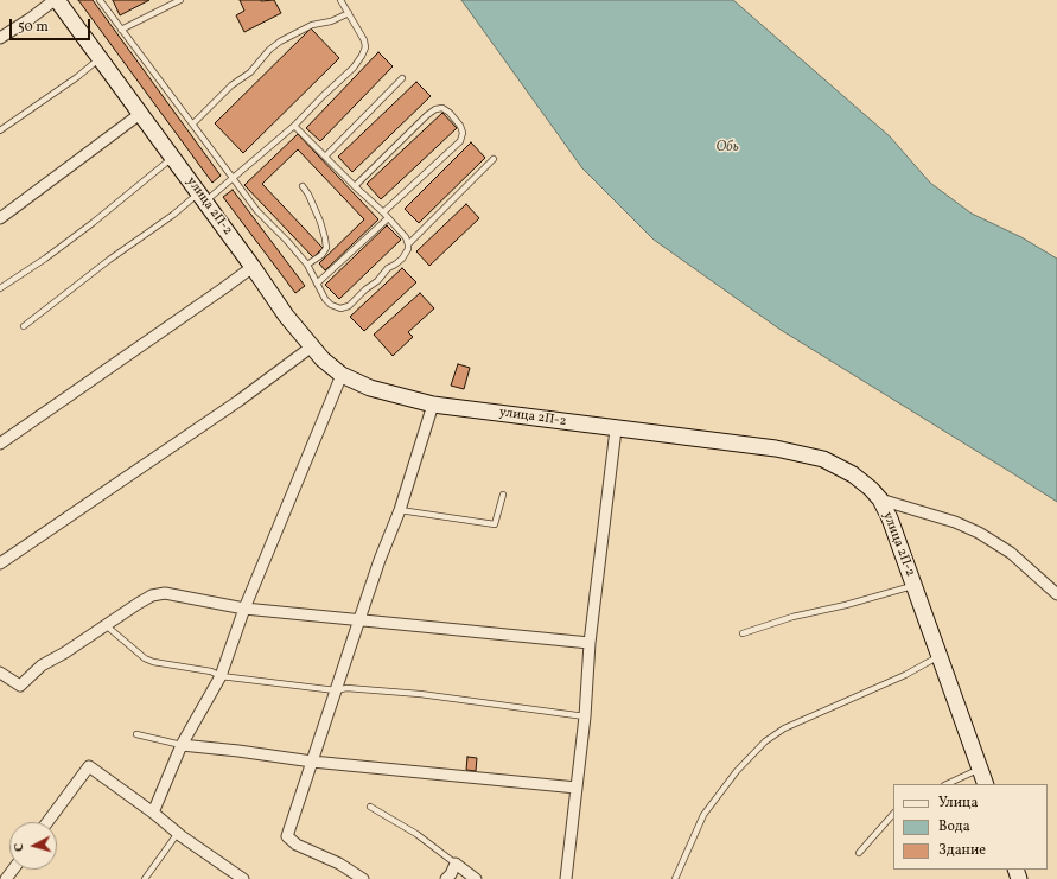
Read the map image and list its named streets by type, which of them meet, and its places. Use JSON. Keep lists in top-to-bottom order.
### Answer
{
  "streets": {
    "main road": ["улица 2П-2"]
  },
  "water": ["Обь"],
  "legend": ["Улица", "Вода", "Здание"],
  "scale_bar": "50 m",
  "north": "left"
}
